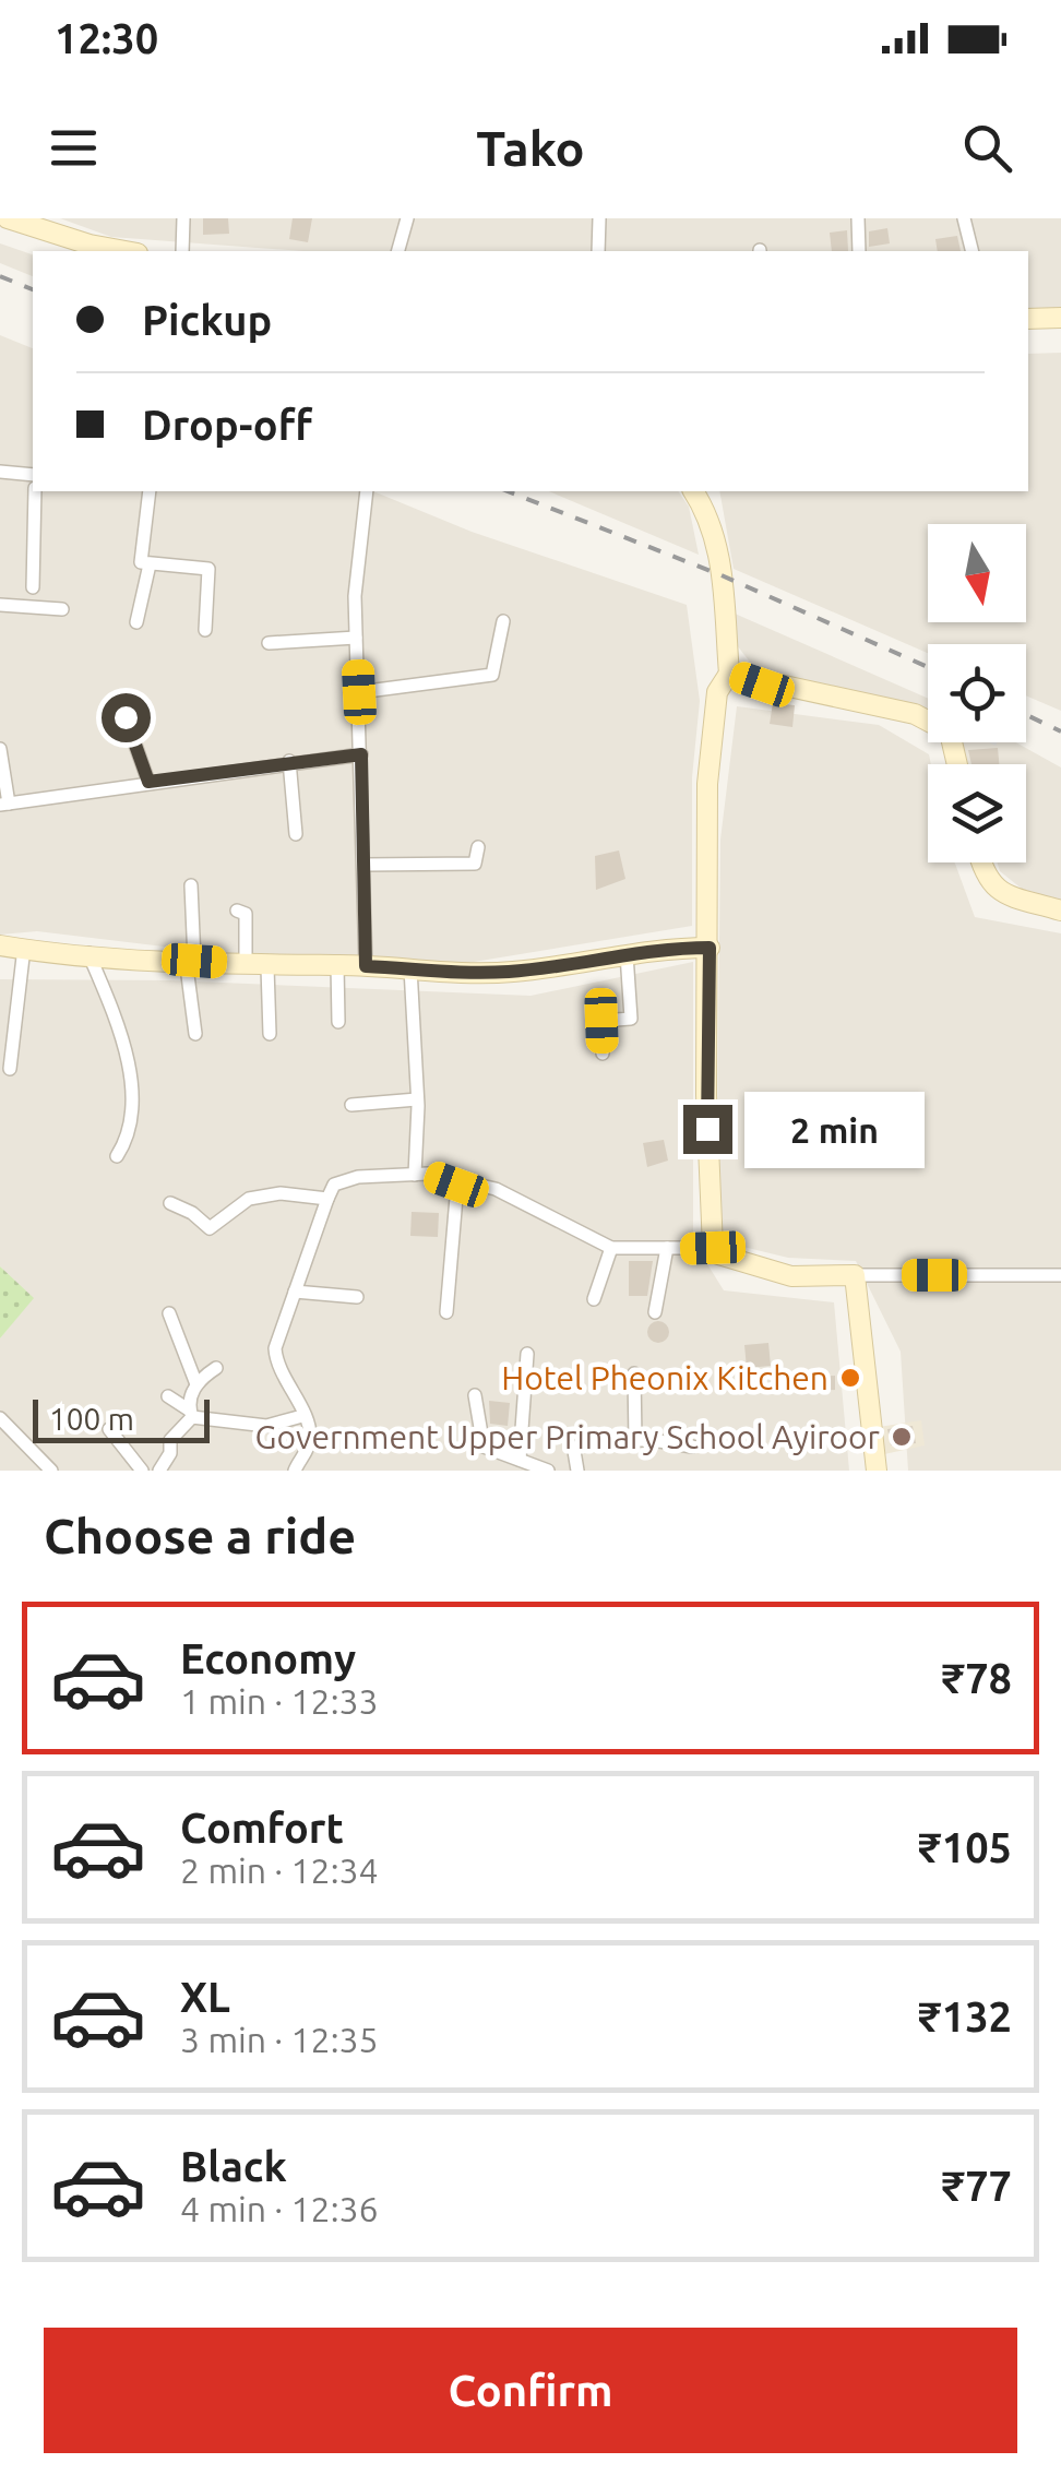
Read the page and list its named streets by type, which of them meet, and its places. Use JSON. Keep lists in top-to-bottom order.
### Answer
{
  "places": ["Hotel Pheonix Kitchen", "Government Upper Primary School Ayiroor"],
  "scale_bar": "100 m",
  "north": "bottom",
  "page": {
    "status": "12:30",
    "header": "Tako",
    "banner": ["Pickup", "Drop-off"],
    "bubble": "2 min",
    "scale": "100 m",
    "heading": "Choose a ride",
    "list": [
      {
        "name": "Economy",
        "note": "1 min · 12:33",
        "value": "₹78"
      },
      {
        "name": "Comfort",
        "note": "2 min · 12:34",
        "value": "₹105"
      },
      {
        "name": "XL",
        "note": "3 min · 12:35",
        "value": "₹132"
      },
      {
        "name": "Black",
        "note": "4 min · 12:36",
        "value": "₹77"
      }
    ],
    "buttons": "Confirm"
  }
}
